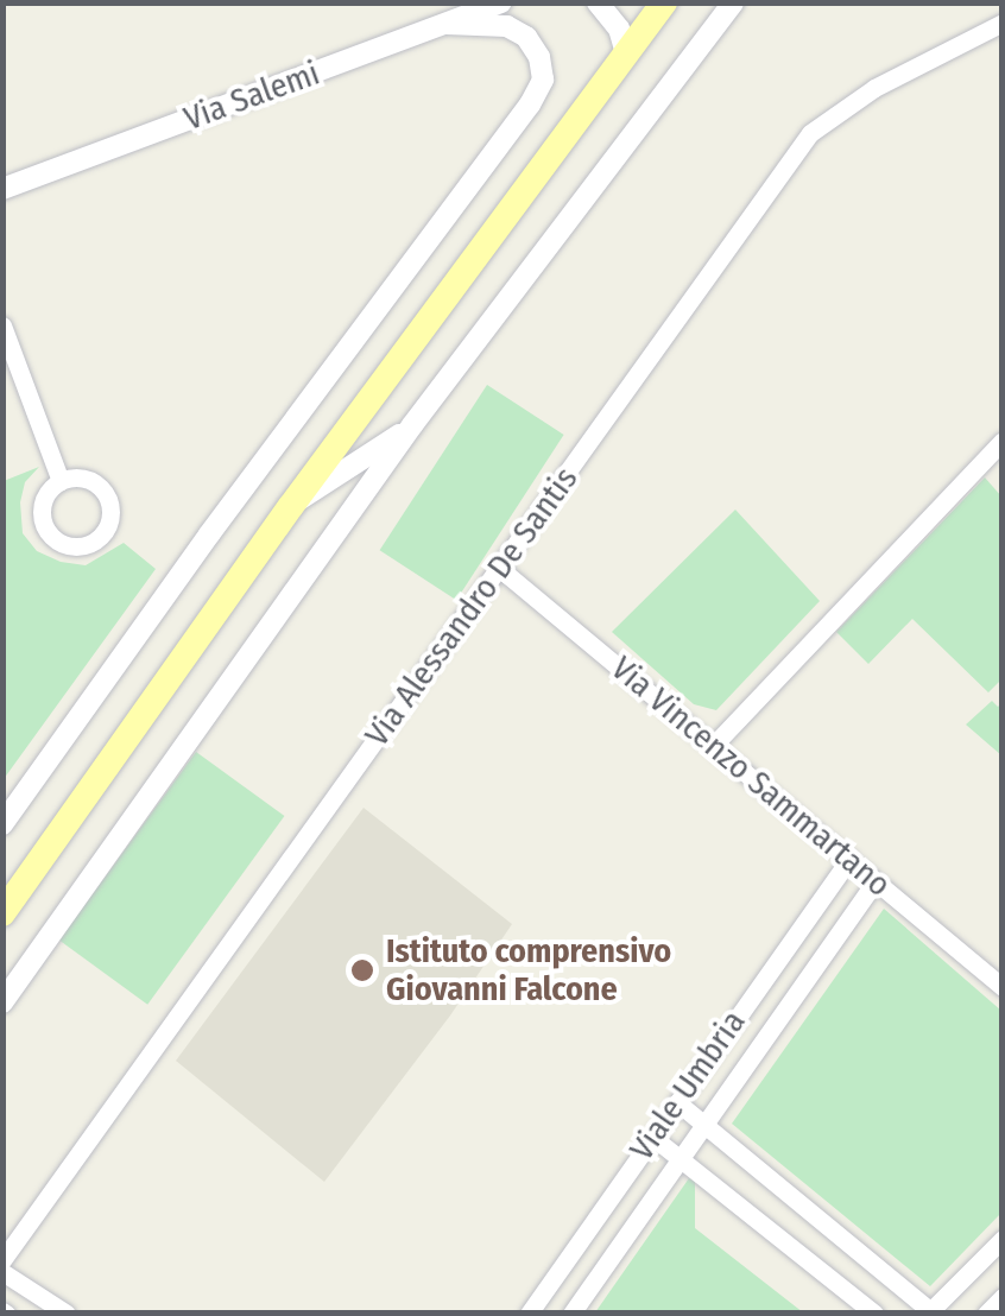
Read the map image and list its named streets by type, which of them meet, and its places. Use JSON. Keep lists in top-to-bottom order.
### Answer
{
  "streets": {
    "street": [
      "Via Salemi",
      "Via Alessandro De Santis",
      "Via Vincenzo Sammartano",
      "Viale Umbria"
    ]
  },
  "crossings": [
    ["Via Alessandro De Santis", "Via Vincenzo Sammartano"],
    ["Via Vincenzo Sammartano", "Viale Umbria"]
  ],
  "places": ["Istituto comprensivo Giovanni Falcone"]
}
